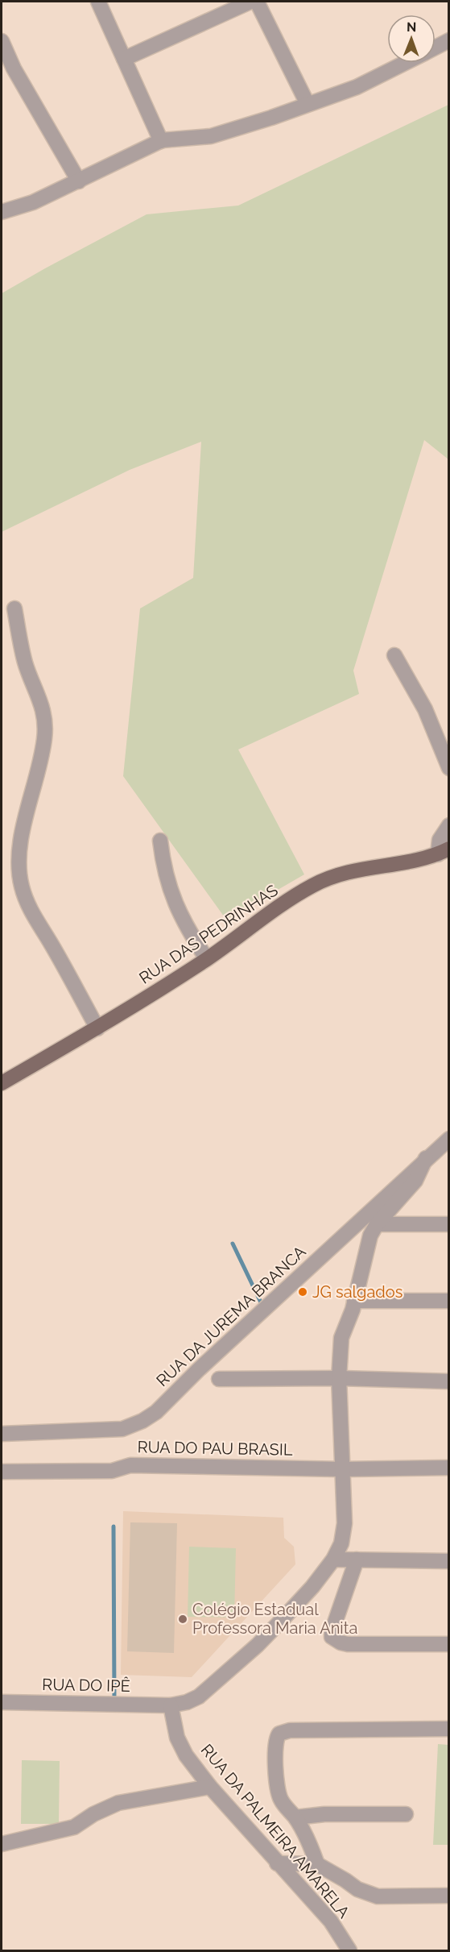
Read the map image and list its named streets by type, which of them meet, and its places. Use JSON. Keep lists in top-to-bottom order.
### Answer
{
  "streets": {
    "main road": ["RUA DAS PEDRINHAS"],
    "street": [
      "RUA DA JUREMA BRANCA",
      "RUA DO PAU BRASIL",
      "RUA DO IPÊ",
      "RUA DA PALMEIRA AMARELA"
    ]
  },
  "crossings": [
    ["RUA DA JUREMA BRANCA", "RUA DO IPÊ"],
    ["RUA DO PAU BRASIL", "RUA DO IPÊ"],
    ["RUA DO IPÊ", "RUA DA PALMEIRA AMARELA"]
  ],
  "places": ["JG salgados", "Colégio Estadual Professora Maria Anita"],
  "north": "top"
}
